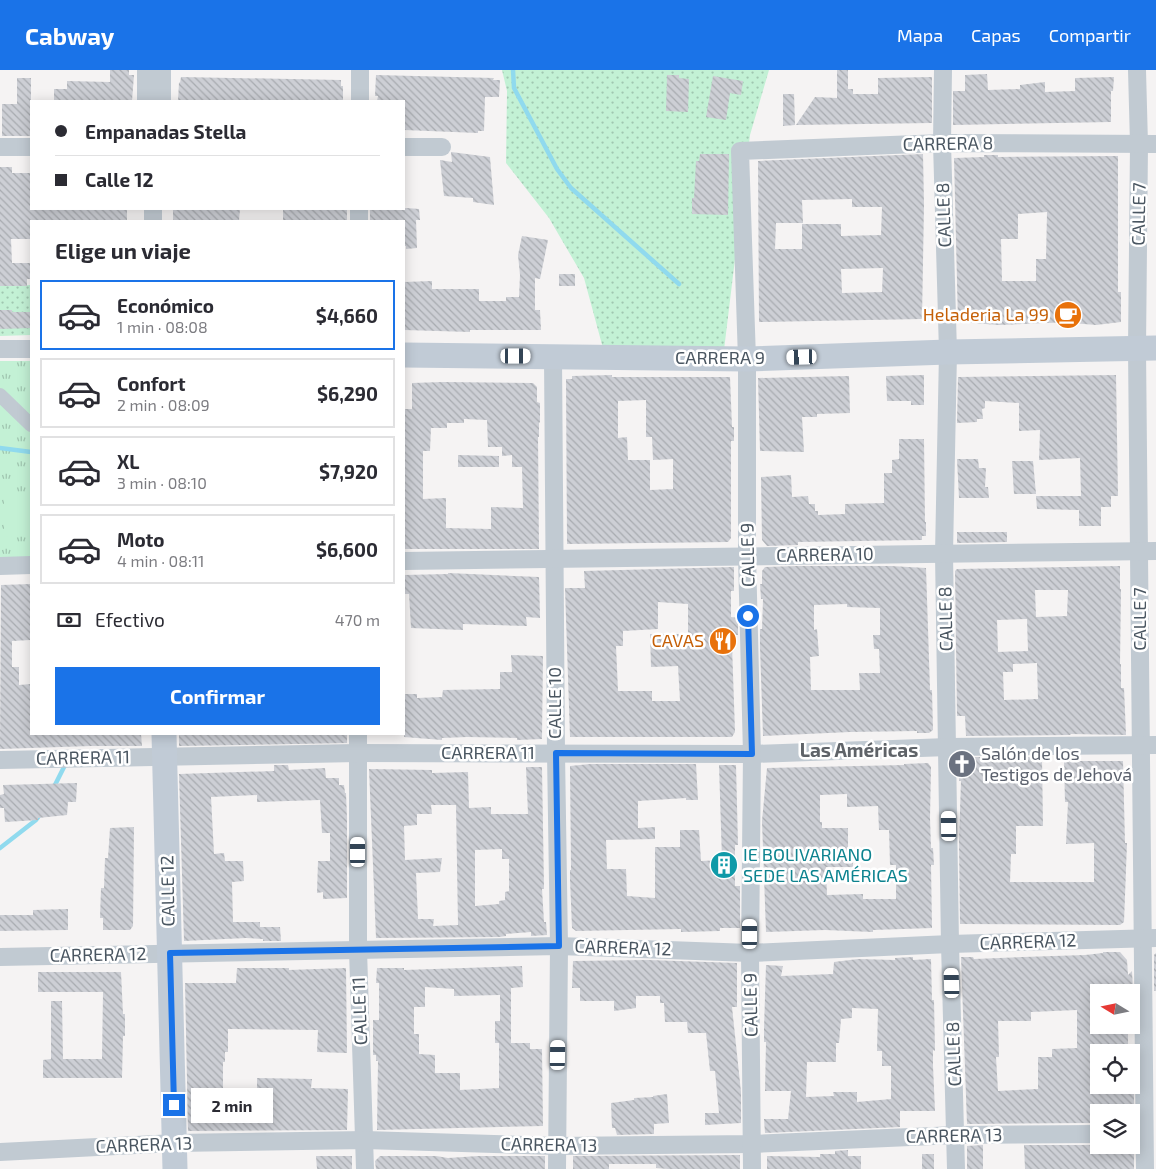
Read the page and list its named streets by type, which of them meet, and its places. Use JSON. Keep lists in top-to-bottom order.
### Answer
{
  "streets": {
    "main road": ["CARRERA 9", "CALLE 12"],
    "street": [
      "CARRERA 8",
      "CALLE 7",
      "CALLE 8",
      "CALLE 9",
      "CARRERA 10",
      "CALLE 10",
      "CARRERA 11",
      "CARRERA 12",
      "CALLE 11",
      "CARRERA 13"
    ]
  },
  "crossings": [
    ["CARRERA 8", "CALLE 7"],
    ["CARRERA 8", "CALLE 8"],
    ["CARRERA 8", "CALLE 9"],
    ["CALLE 7", "CARRERA 9"],
    ["CALLE 7", "CARRERA 10"],
    ["CALLE 7", "CARRERA 11"],
    ["CALLE 7", "CARRERA 12"],
    ["CALLE 8", "CARRERA 9"],
    ["CALLE 8", "CARRERA 10"],
    ["CALLE 8", "CARRERA 11"],
    ["CALLE 8", "CARRERA 12"],
    ["CALLE 8", "CARRERA 13"],
    ["CARRERA 9", "CALLE 9"],
    ["CARRERA 9", "CALLE 10"],
    ["CALLE 9", "CARRERA 10"],
    ["CALLE 9", "CARRERA 11"],
    ["CALLE 9", "CARRERA 12"],
    ["CALLE 9", "CARRERA 13"],
    ["CARRERA 10", "CALLE 10"],
    ["CALLE 10", "CARRERA 11"],
    ["CALLE 10", "CARRERA 12"],
    ["CALLE 10", "CARRERA 13"],
    ["CARRERA 11", "CALLE 12"],
    ["CARRERA 11", "CALLE 11"],
    ["CALLE 12", "CARRERA 12"],
    ["CALLE 12", "CARRERA 13"],
    ["CARRERA 12", "CALLE 11"],
    ["CALLE 11", "CARRERA 13"]
  ],
  "districts": ["Las Américas"],
  "places": {
    "cafe": ["Heladeria La 99"],
    "restaurant": ["CAVAS"],
    "church": ["Salón de los Testigos de Jehová"],
    "building": ["IE BOLIVARIANO SEDE LAS AMÉRICAS"]
  },
  "north": "left",
  "page": {
    "header": "Cabway",
    "nav": ["Mapa", "Capas", "Compartir"],
    "banner": ["Empanadas Stella", "Calle 12"],
    "heading": "Elige un viaje",
    "list": [
      {
        "name": "Económico",
        "note": "1 min · 08:08",
        "value": "$4,660"
      },
      {
        "name": "Confort",
        "note": "2 min · 08:09",
        "value": "$6,290"
      },
      {
        "name": "XL",
        "note": "3 min · 08:10",
        "value": "$7,920"
      },
      {
        "name": "Moto",
        "note": "4 min · 08:11",
        "value": "$6,600"
      }
    ],
    "pay": ["Efectivo", "470 m"],
    "buttons": "Confirmar",
    "bubble": "2 min"
  }
}
